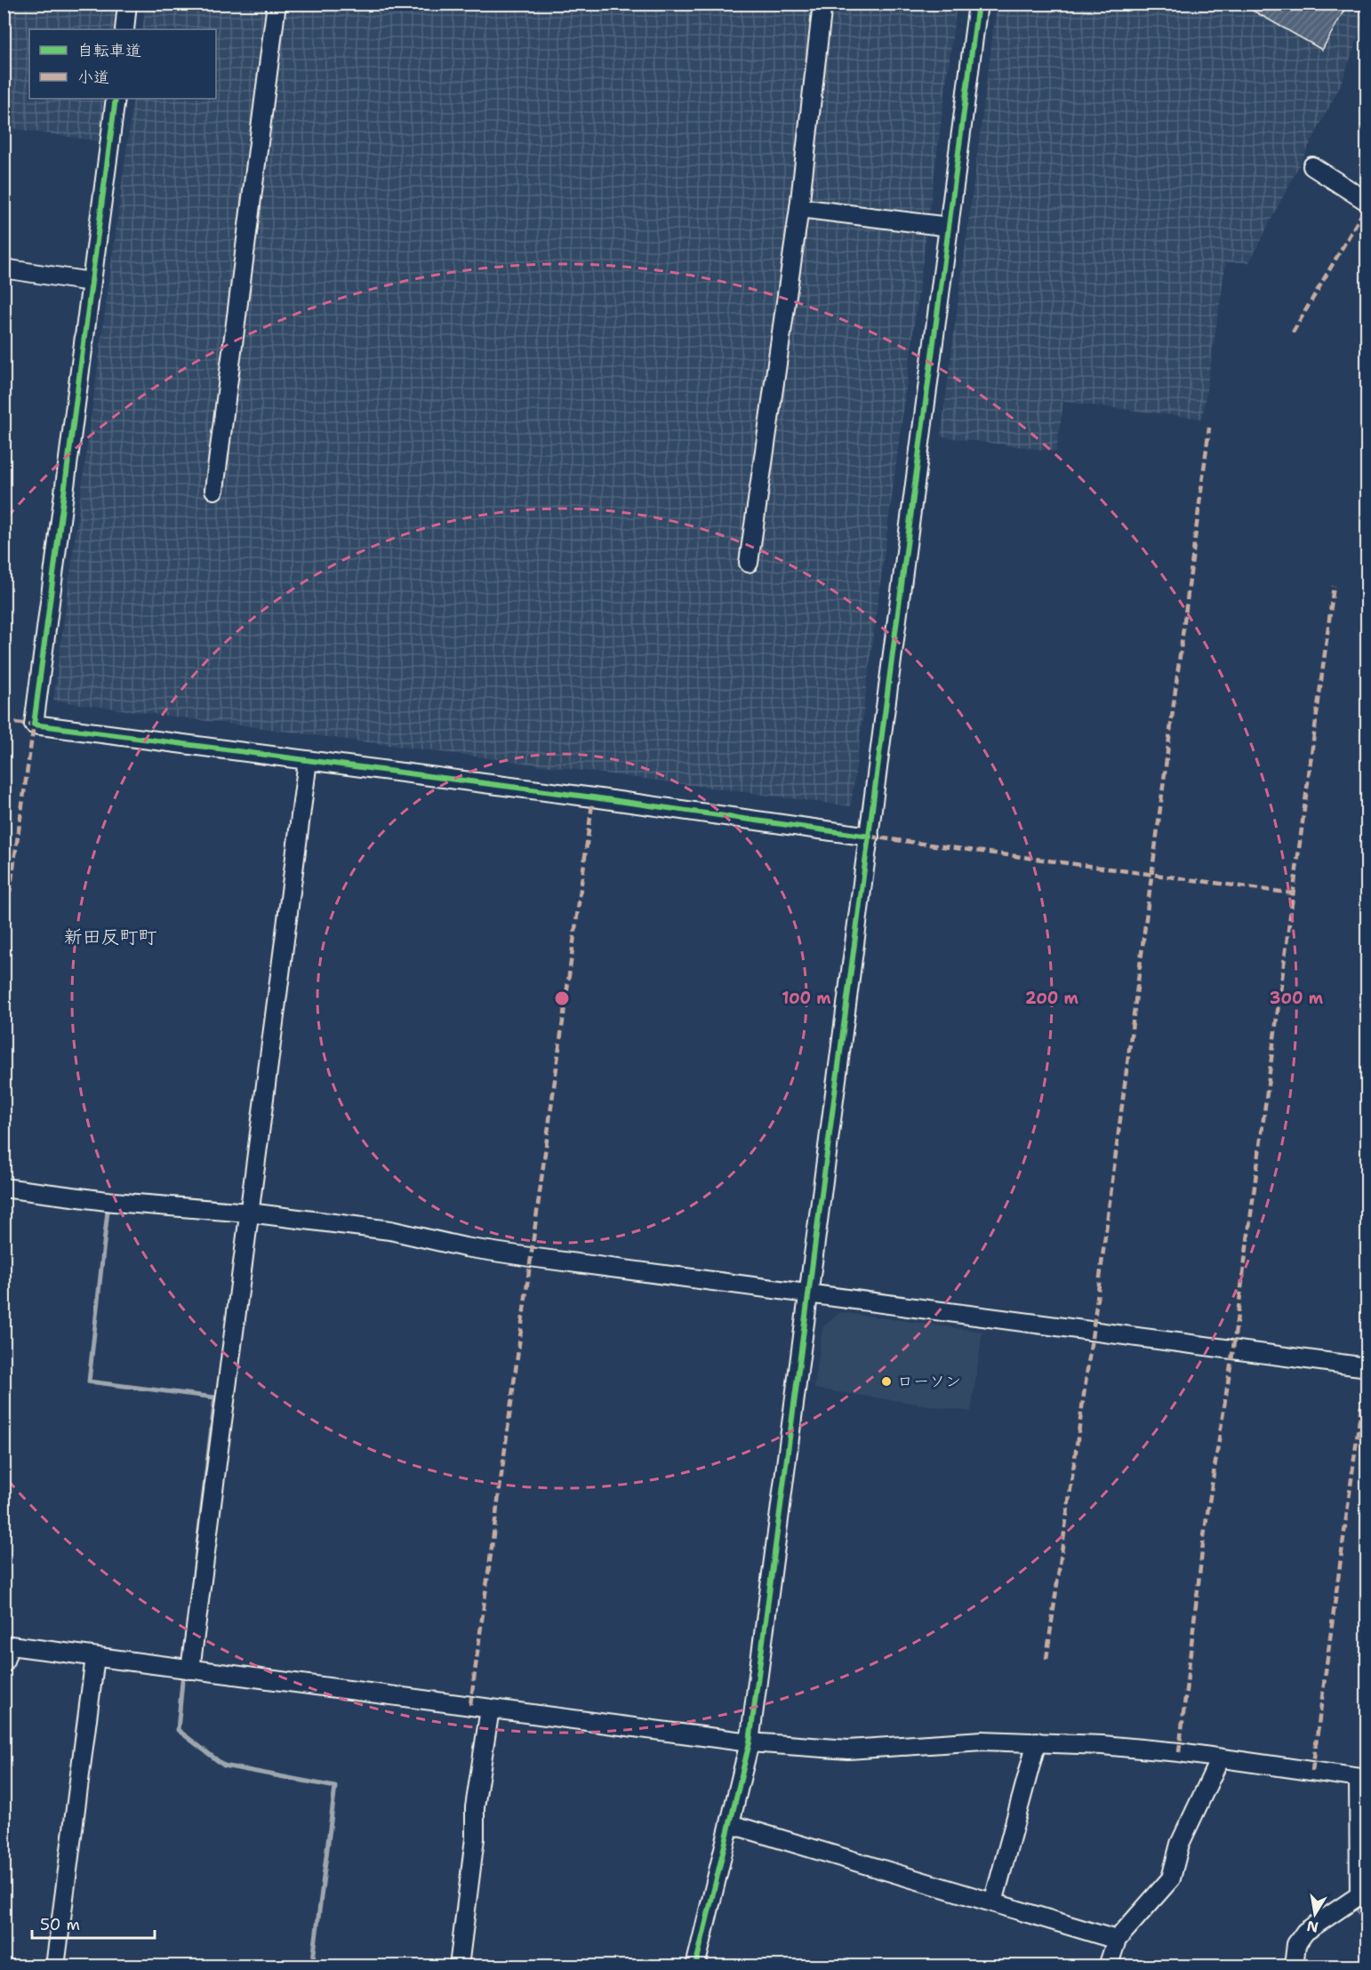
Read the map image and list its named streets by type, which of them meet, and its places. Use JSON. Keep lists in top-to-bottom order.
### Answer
{
  "districts": ["新田反町町"],
  "places": ["ローソン"],
  "legend": ["自転車道", "小道"],
  "scale_bar": "50 m",
  "north": "bottom",
  "rings": ["100 m", "200 m", "300 m"]
}
